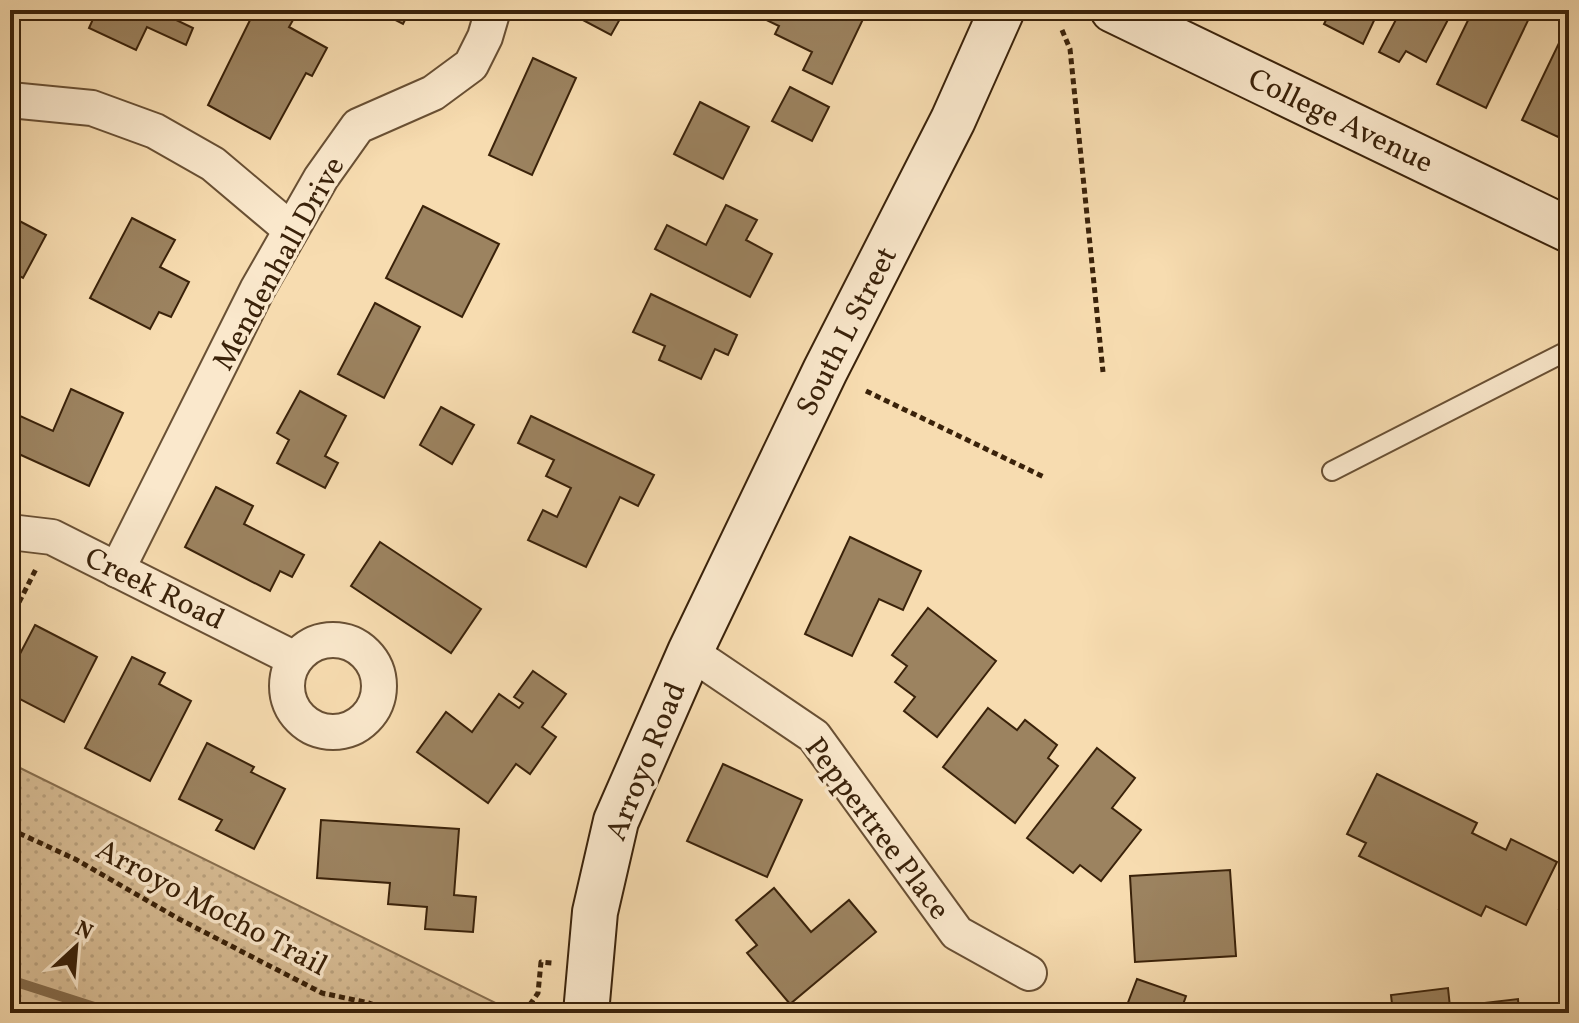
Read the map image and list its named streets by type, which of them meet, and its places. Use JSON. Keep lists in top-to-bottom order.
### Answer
{
  "streets": {
    "street": [
      "College Avenue",
      "Mendenhall Drive",
      "South L Street",
      "Creek Road",
      "Arroyo Road",
      "Peppertree Place"
    ],
    "path": ["Arroyo Mocho Trail"]
  },
  "crossings": [
    ["Mendenhall Drive", "Creek Road"],
    ["South L Street", "Arroyo Road"],
    ["South L Street", "Peppertree Place"],
    ["Arroyo Road", "Peppertree Place"]
  ],
  "north": "top right"
}
